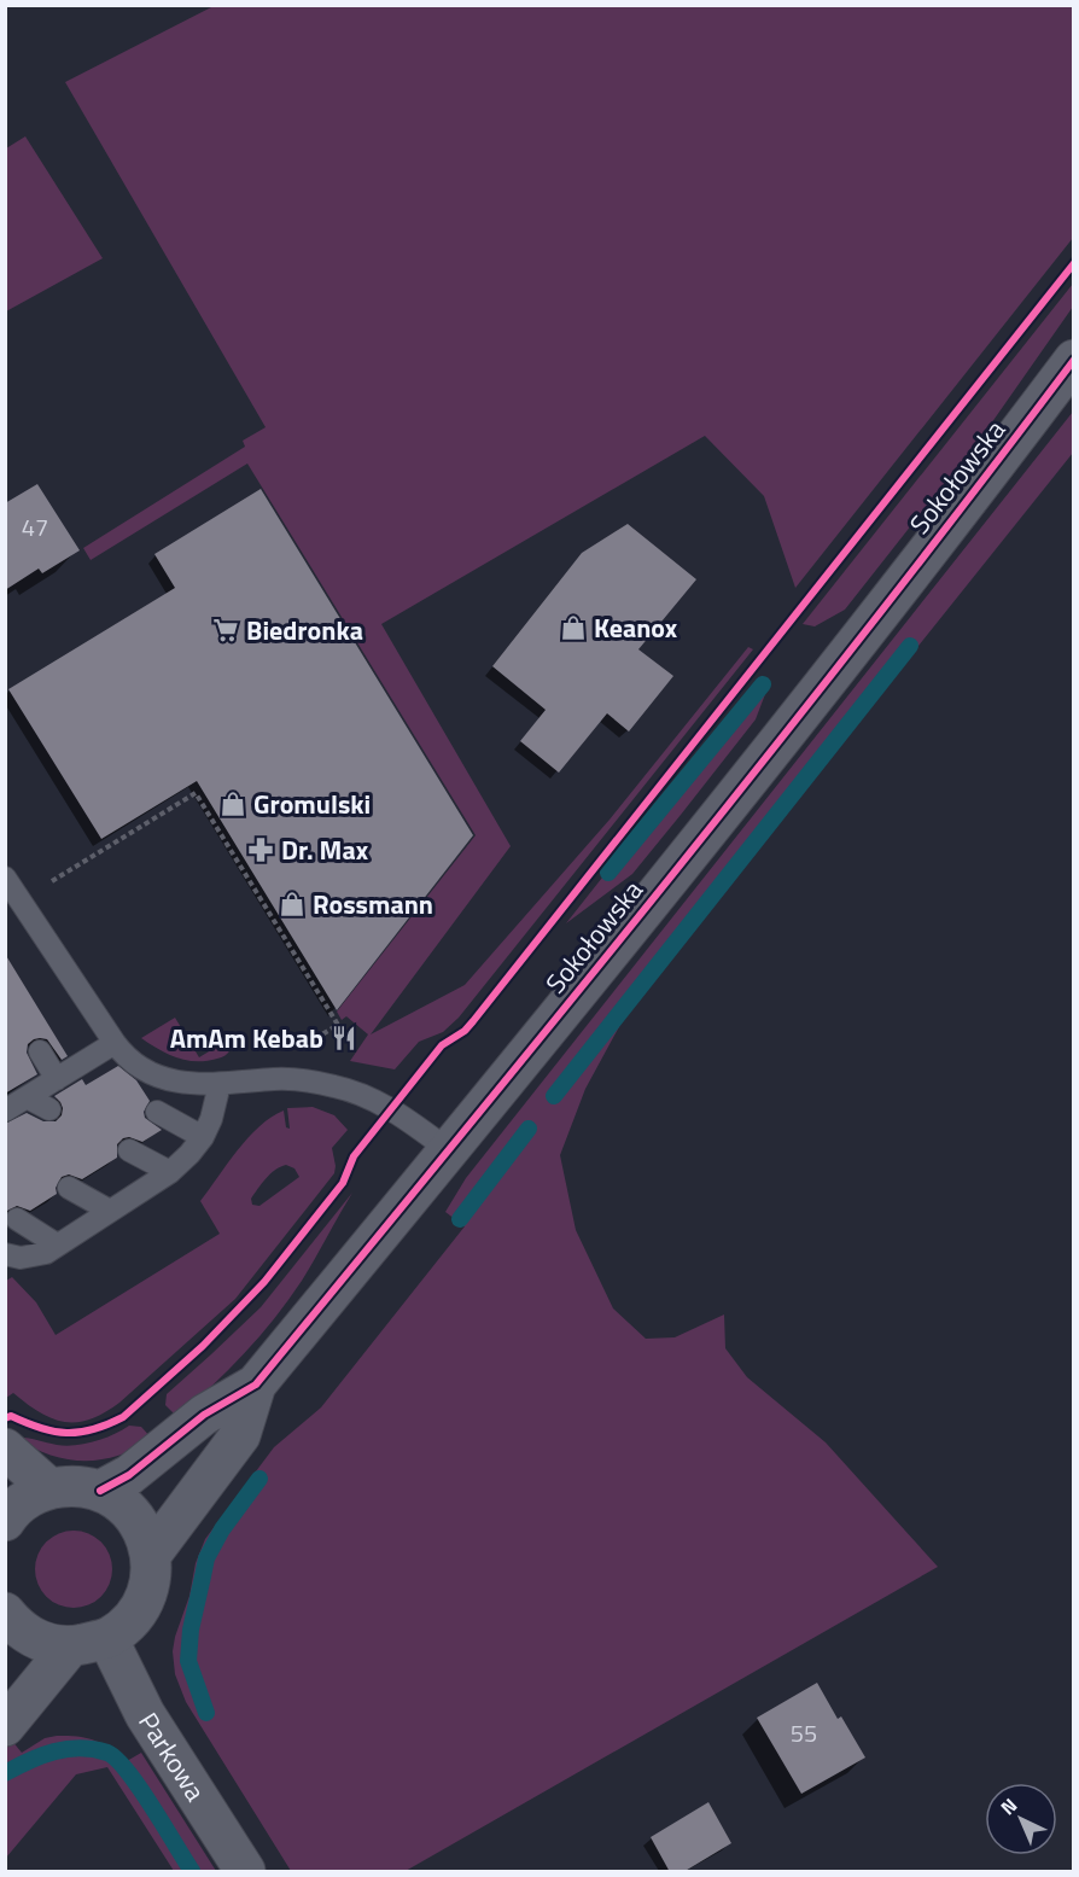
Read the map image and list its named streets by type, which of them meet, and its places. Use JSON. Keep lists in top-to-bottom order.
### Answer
{
  "streets": {
    "street": ["Sokołowska", "Parkowa"]
  },
  "places": {
    "shop": ["Keanox", "Gromulski", "Rossmann"],
    "supermarket": ["Biedronka"],
    "pharmacy": ["Dr. Max"],
    "restaurant": ["AmAm Kebab"]
  },
  "house_numbers": ["47", "55"],
  "north": "top left"
}
